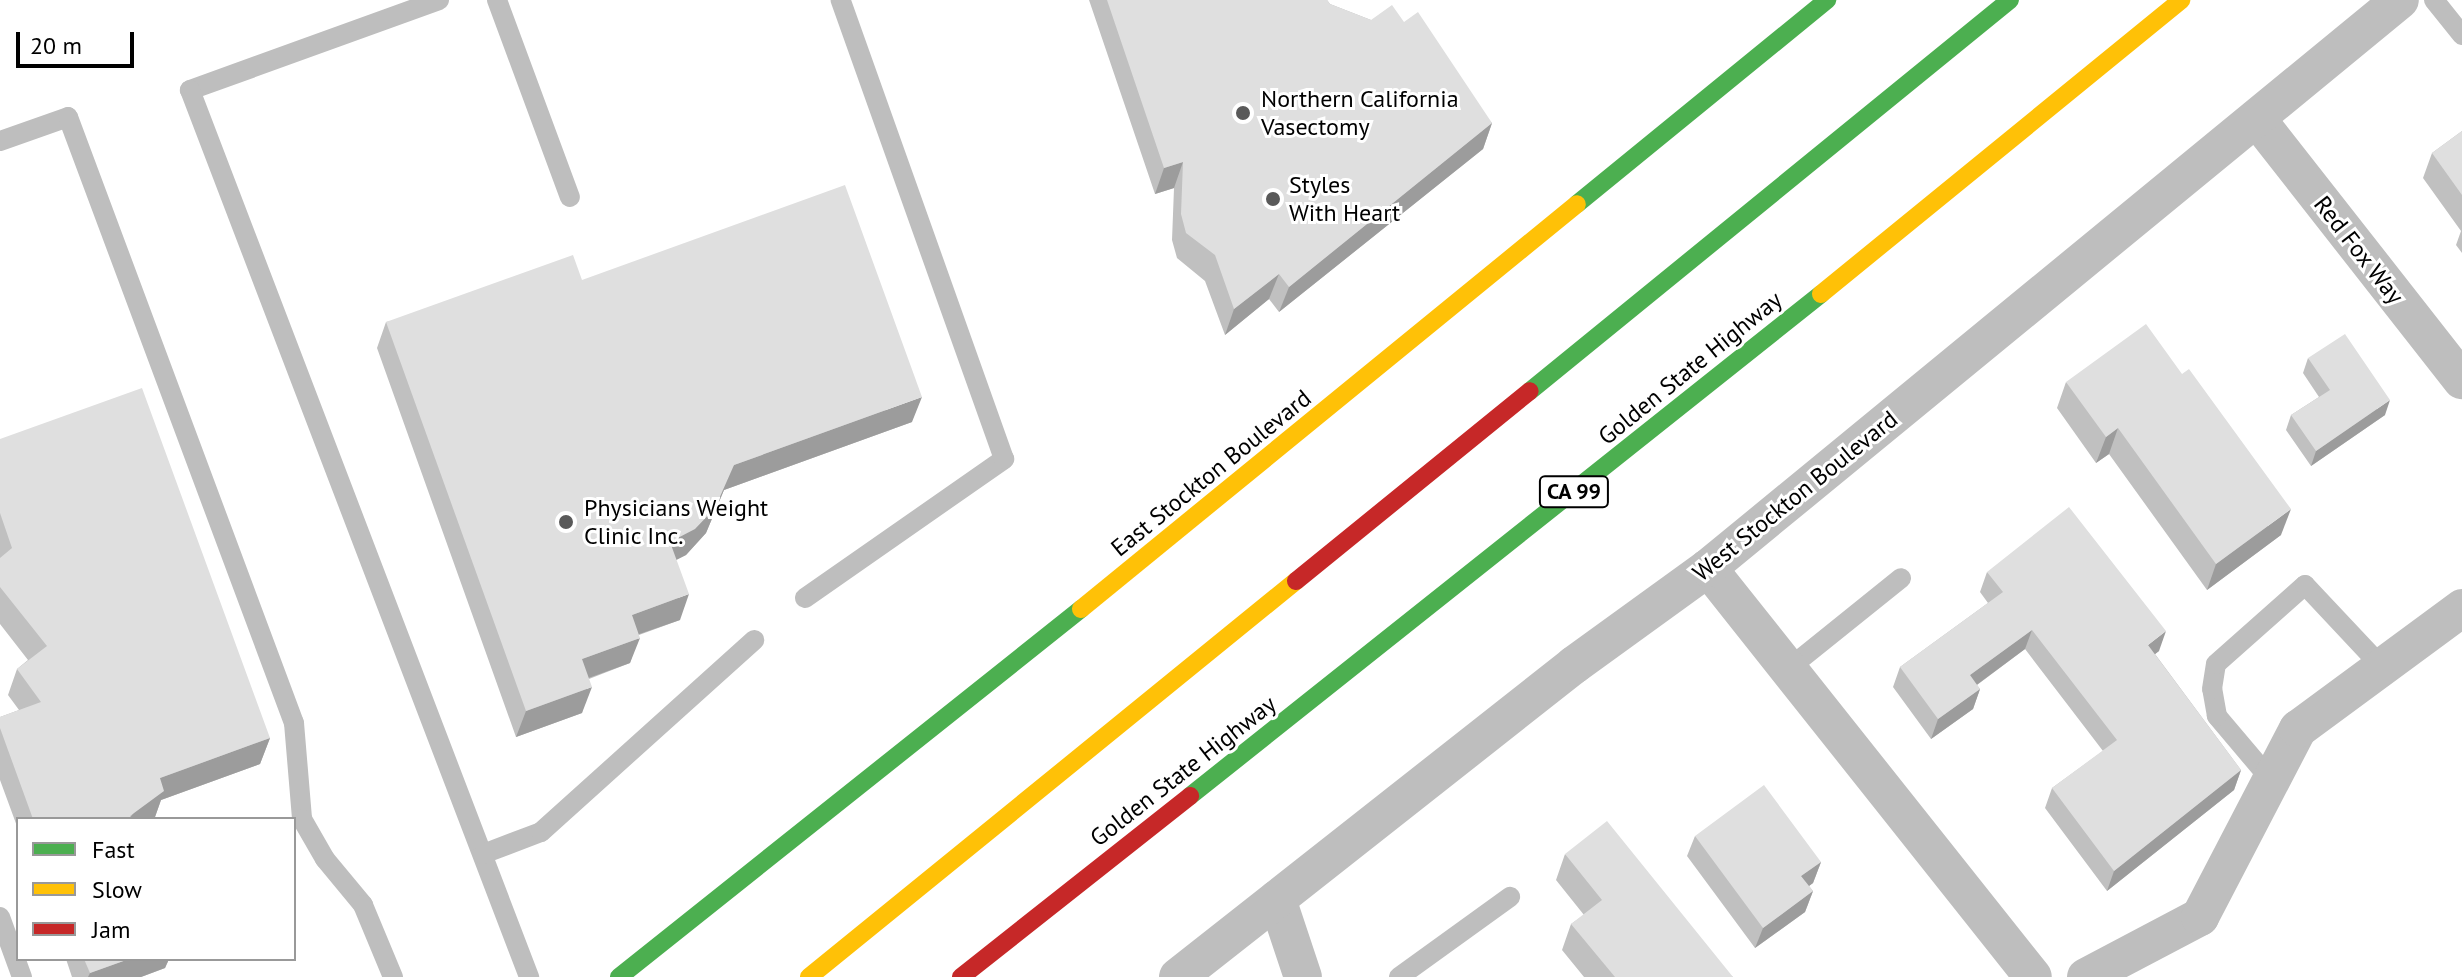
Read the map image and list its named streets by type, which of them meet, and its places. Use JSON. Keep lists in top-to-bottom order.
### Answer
{
  "streets": {
    "main road": ["Golden State Highway", "East Stockton Boulevard", "CA 99"],
    "street": ["Red Fox Way", "West Stockton Boulevard"]
  },
  "crossings": [
    ["Red Fox Way", "West Stockton Boulevard"]
  ],
  "places": ["Northern California Vasectomy", "Styles With Heart", "Physicians Weight Clinic Inc."],
  "legend": ["Fast", "Slow", "Jam"],
  "scale_bar": "20 m"
}
